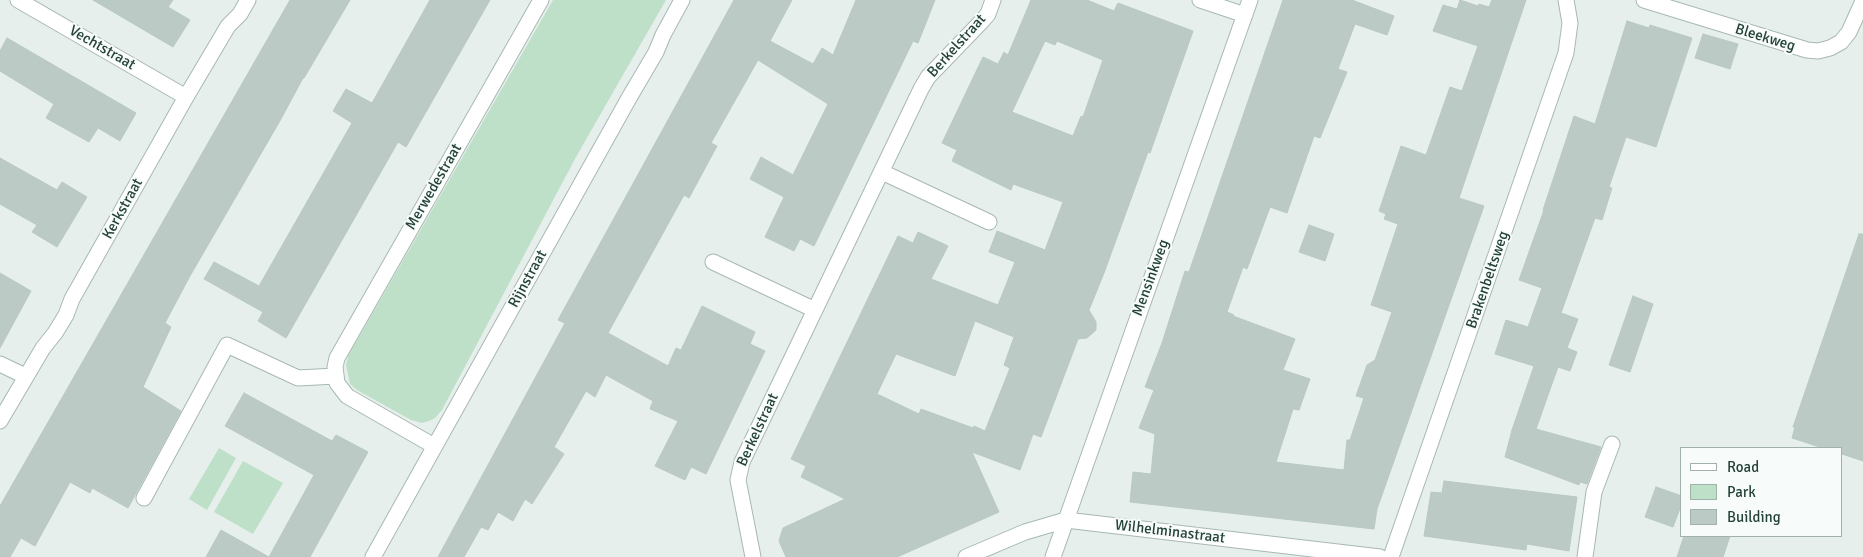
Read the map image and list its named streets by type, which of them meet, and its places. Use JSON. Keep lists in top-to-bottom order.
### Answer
{
  "streets": {
    "street": [
      "Bleekweg",
      "Berkelstraat",
      "Vechtstraat",
      "Merwedestraat",
      "Kerkstraat",
      "Mensinkweg",
      "Rijnstraat",
      "Brakenbeltsweg",
      "Wilhelminastraat"
    ]
  },
  "crossings": [
    ["Vechtstraat", "Kerkstraat"],
    ["Mensinkweg", "Wilhelminastraat"]
  ],
  "legend": ["Road", "Park", "Building"]
}
